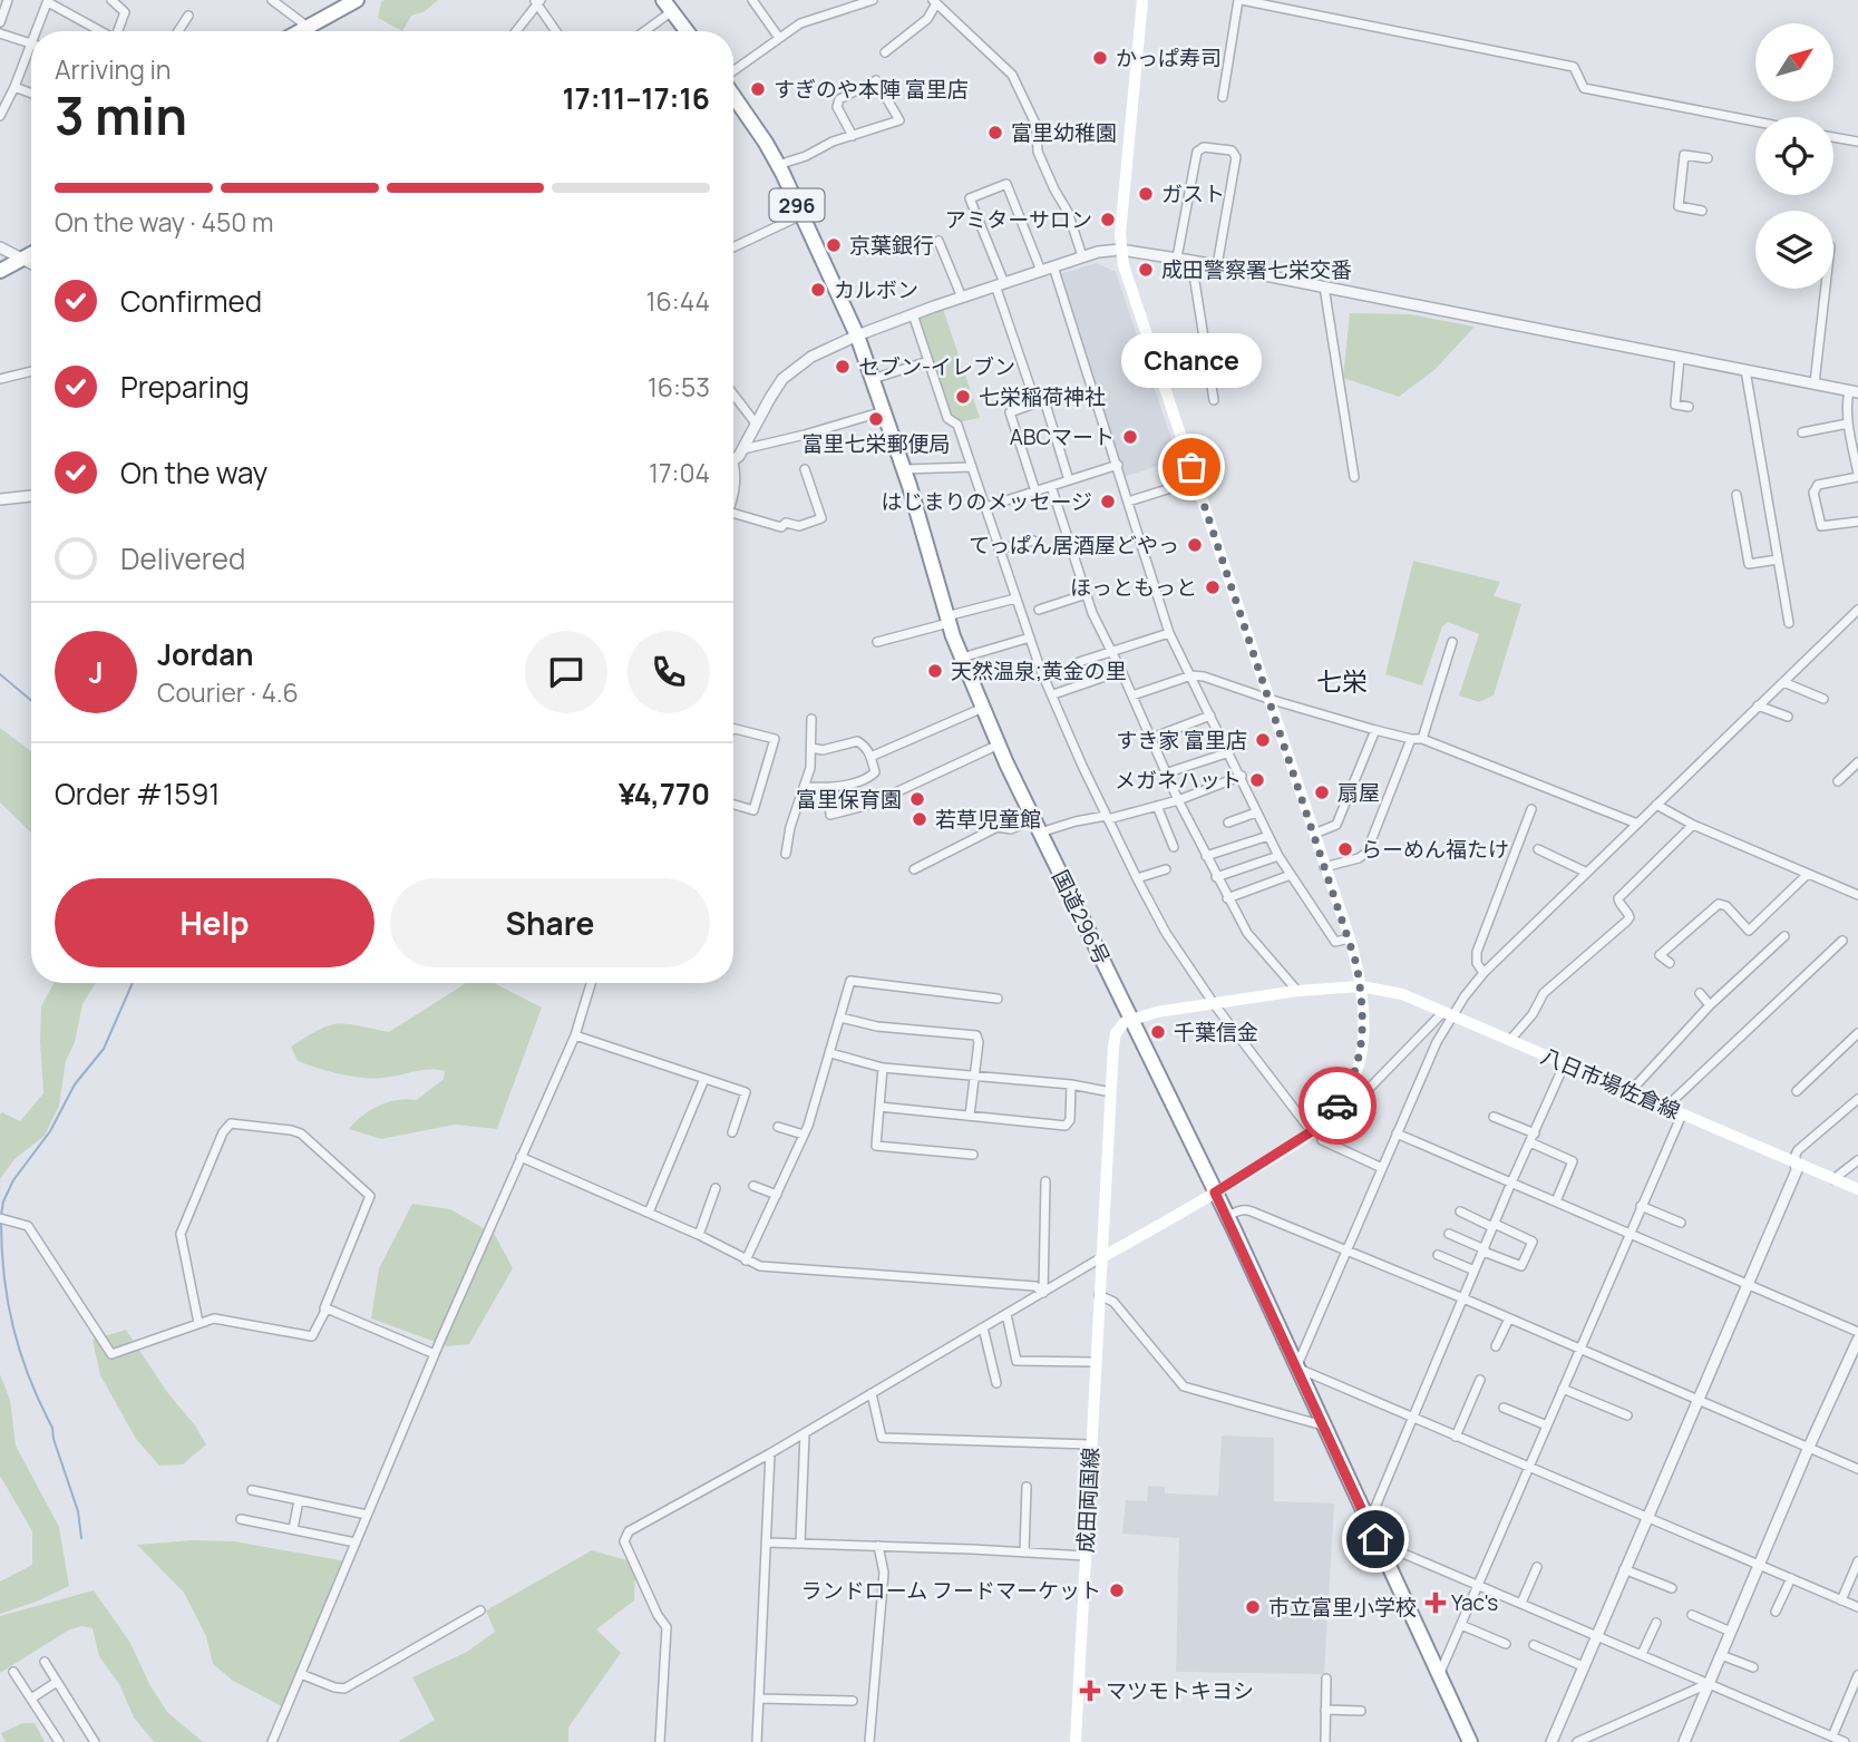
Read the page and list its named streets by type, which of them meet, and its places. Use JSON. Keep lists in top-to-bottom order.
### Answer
{
  "streets": {
    "highway": ["296", "国道296号"],
    "main road": ["八日市場佐倉線", "成田両国線"]
  },
  "crossings": [
    ["国道296号", "成田両国線"]
  ],
  "districts": ["七栄"],
  "places": {
    "other": [
      "かっぱ寿司",
      "すぎのや本陣 富里店",
      "富里幼稚園",
      "ガスト",
      "アミターサロン",
      "京葉銀行",
      "成田警察署七栄交番",
      "カルボン",
      "セブン-イレブン",
      "七栄稲荷神社",
      "富里七栄郵便局",
      "ABCマート",
      "Chance",
      "はじまりのメッセージ",
      "てっぱん居酒屋どやっ",
      "ほっともっと",
      "天然温泉;黄金の里",
      "すき家 富里店",
      "メガネハット",
      "扇屋",
      "富里保育園",
      "若草児童館",
      "らーめん福たけ",
      "千葉信金",
      "ランドローム フードマーケット",
      "市立富里小学校"
    ],
    "health": ["Yac's", "マツモトキヨシ"]
  },
  "north": "top right",
  "page": {
    "heading": ["3 min", "Arriving in", "17:11–17:16"],
    "panel": [
      "Jordan",
      "Courier · 4.6",
      "Order #1591",
      "¥4,770"
    ],
    "bar": "On the way · 450 m",
    "list": [
      ["Confirmed", "16:44"],
      ["Preparing", "16:53"],
      ["On the way", "17:04"],
      "Delivered"
    ],
    "bubble": "Chance",
    "round": "J",
    "buttons": ["Help", "Share"]
  }
}
